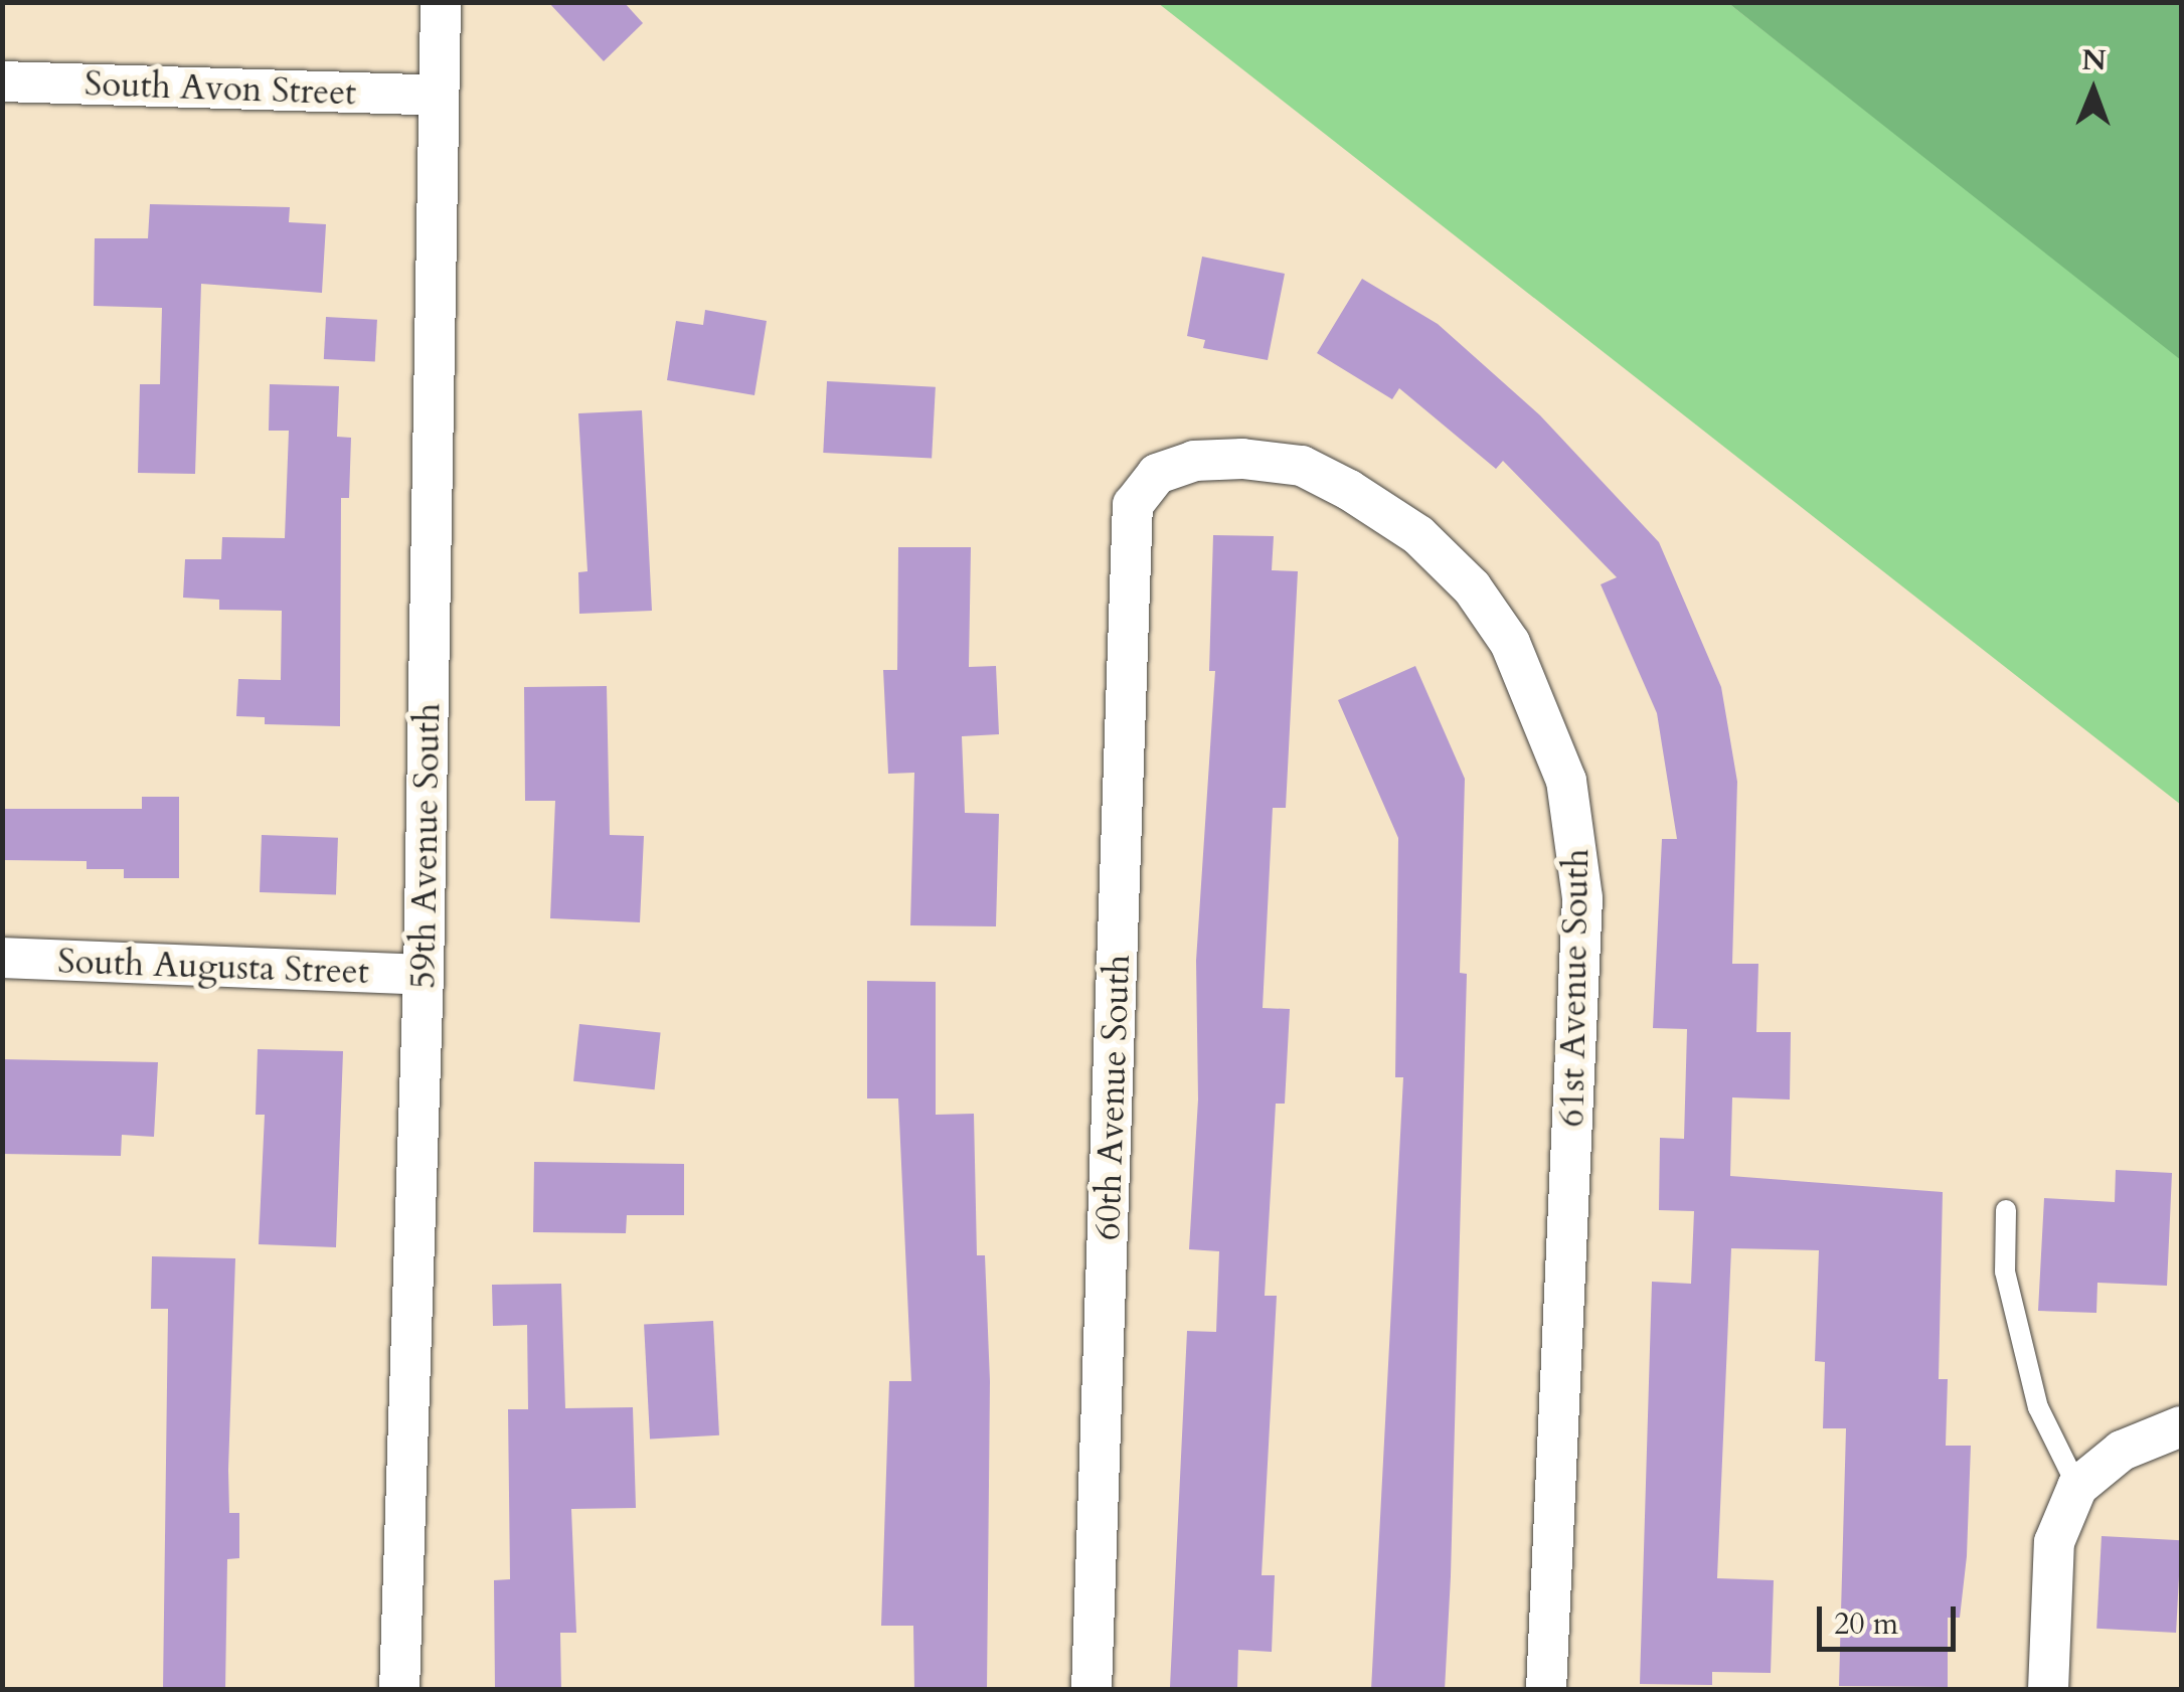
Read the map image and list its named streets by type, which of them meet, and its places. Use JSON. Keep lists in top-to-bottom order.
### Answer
{
  "streets": {
    "street": [
      "South Avon Street",
      "59th Avenue South",
      "South Augusta Street",
      "61st Avenue South",
      "60th Avenue South"
    ]
  },
  "crossings": [
    ["South Avon Street", "59th Avenue South"],
    ["59th Avenue South", "South Augusta Street"],
    ["61st Avenue South", "60th Avenue South"]
  ],
  "scale_bar": "20 m",
  "north": "top"
}
